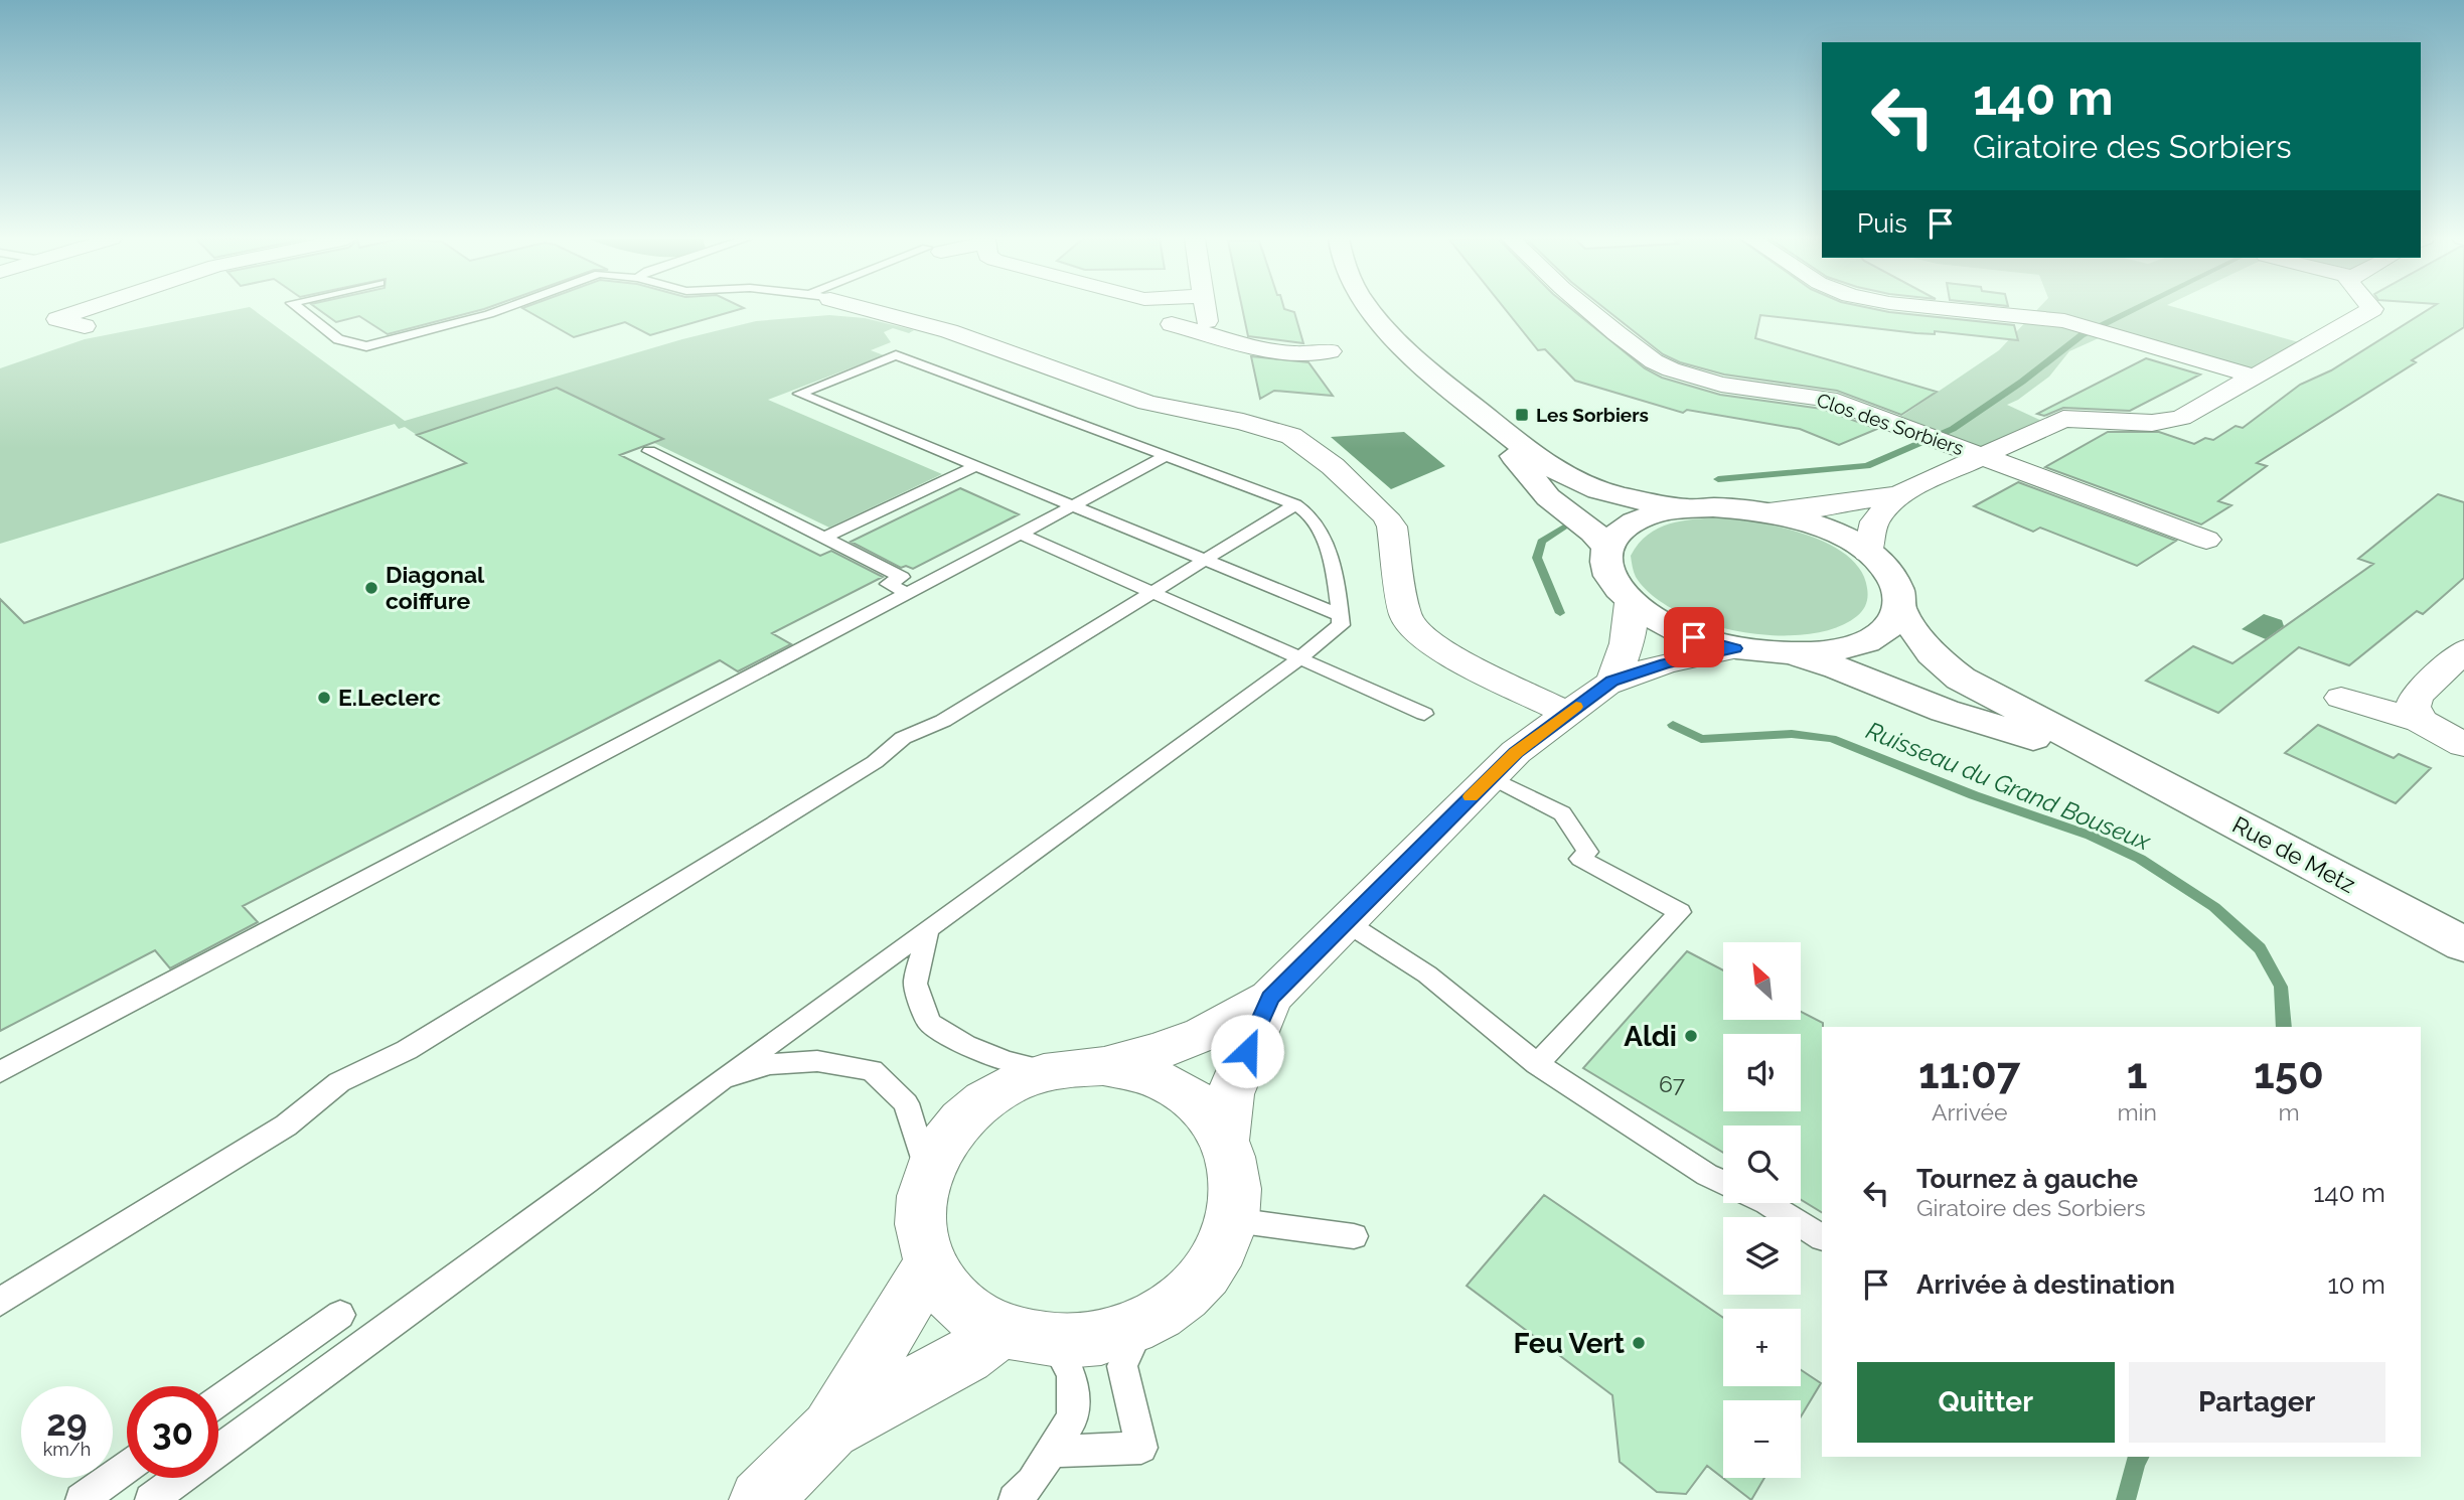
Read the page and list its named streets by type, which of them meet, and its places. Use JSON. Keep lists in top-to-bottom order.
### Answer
{
  "streets": {
    "main road": ["Rue de Metz"],
    "street": ["Clos des Sorbiers"]
  },
  "crossings": [
    ["Clos des Sorbiers", "Rue de Metz"]
  ],
  "water": ["Ruisseau du Grand Bouseux"],
  "places": {
    "transit": ["Les Sorbiers"],
    "other": [
      "Diagonal coiffure",
      "E.Leclerc",
      "Aldi",
      "Feu Vert"
    ]
  },
  "house_numbers": ["67"],
  "north": "top left",
  "page": {
    "turn": ["140 m", "Giratoire des Sorbiers"],
    "then": "Puis",
    "map_buttons": ["+", "−"],
    "eta": [
      "11:07",
      "Arrivée",
      "1",
      "min",
      "150",
      "m"
    ],
    "list": [
      {
        "name": "Tournez à gauche",
        "note": "Giratoire des Sorbiers",
        "value": "140 m"
      },
      {
        "name": "Arrivée à destination",
        "value": "10 m"
      }
    ],
    "buttons": ["Quitter", "Partager"],
    "speed": "29 km/h",
    "limit": "30"
  }
}
